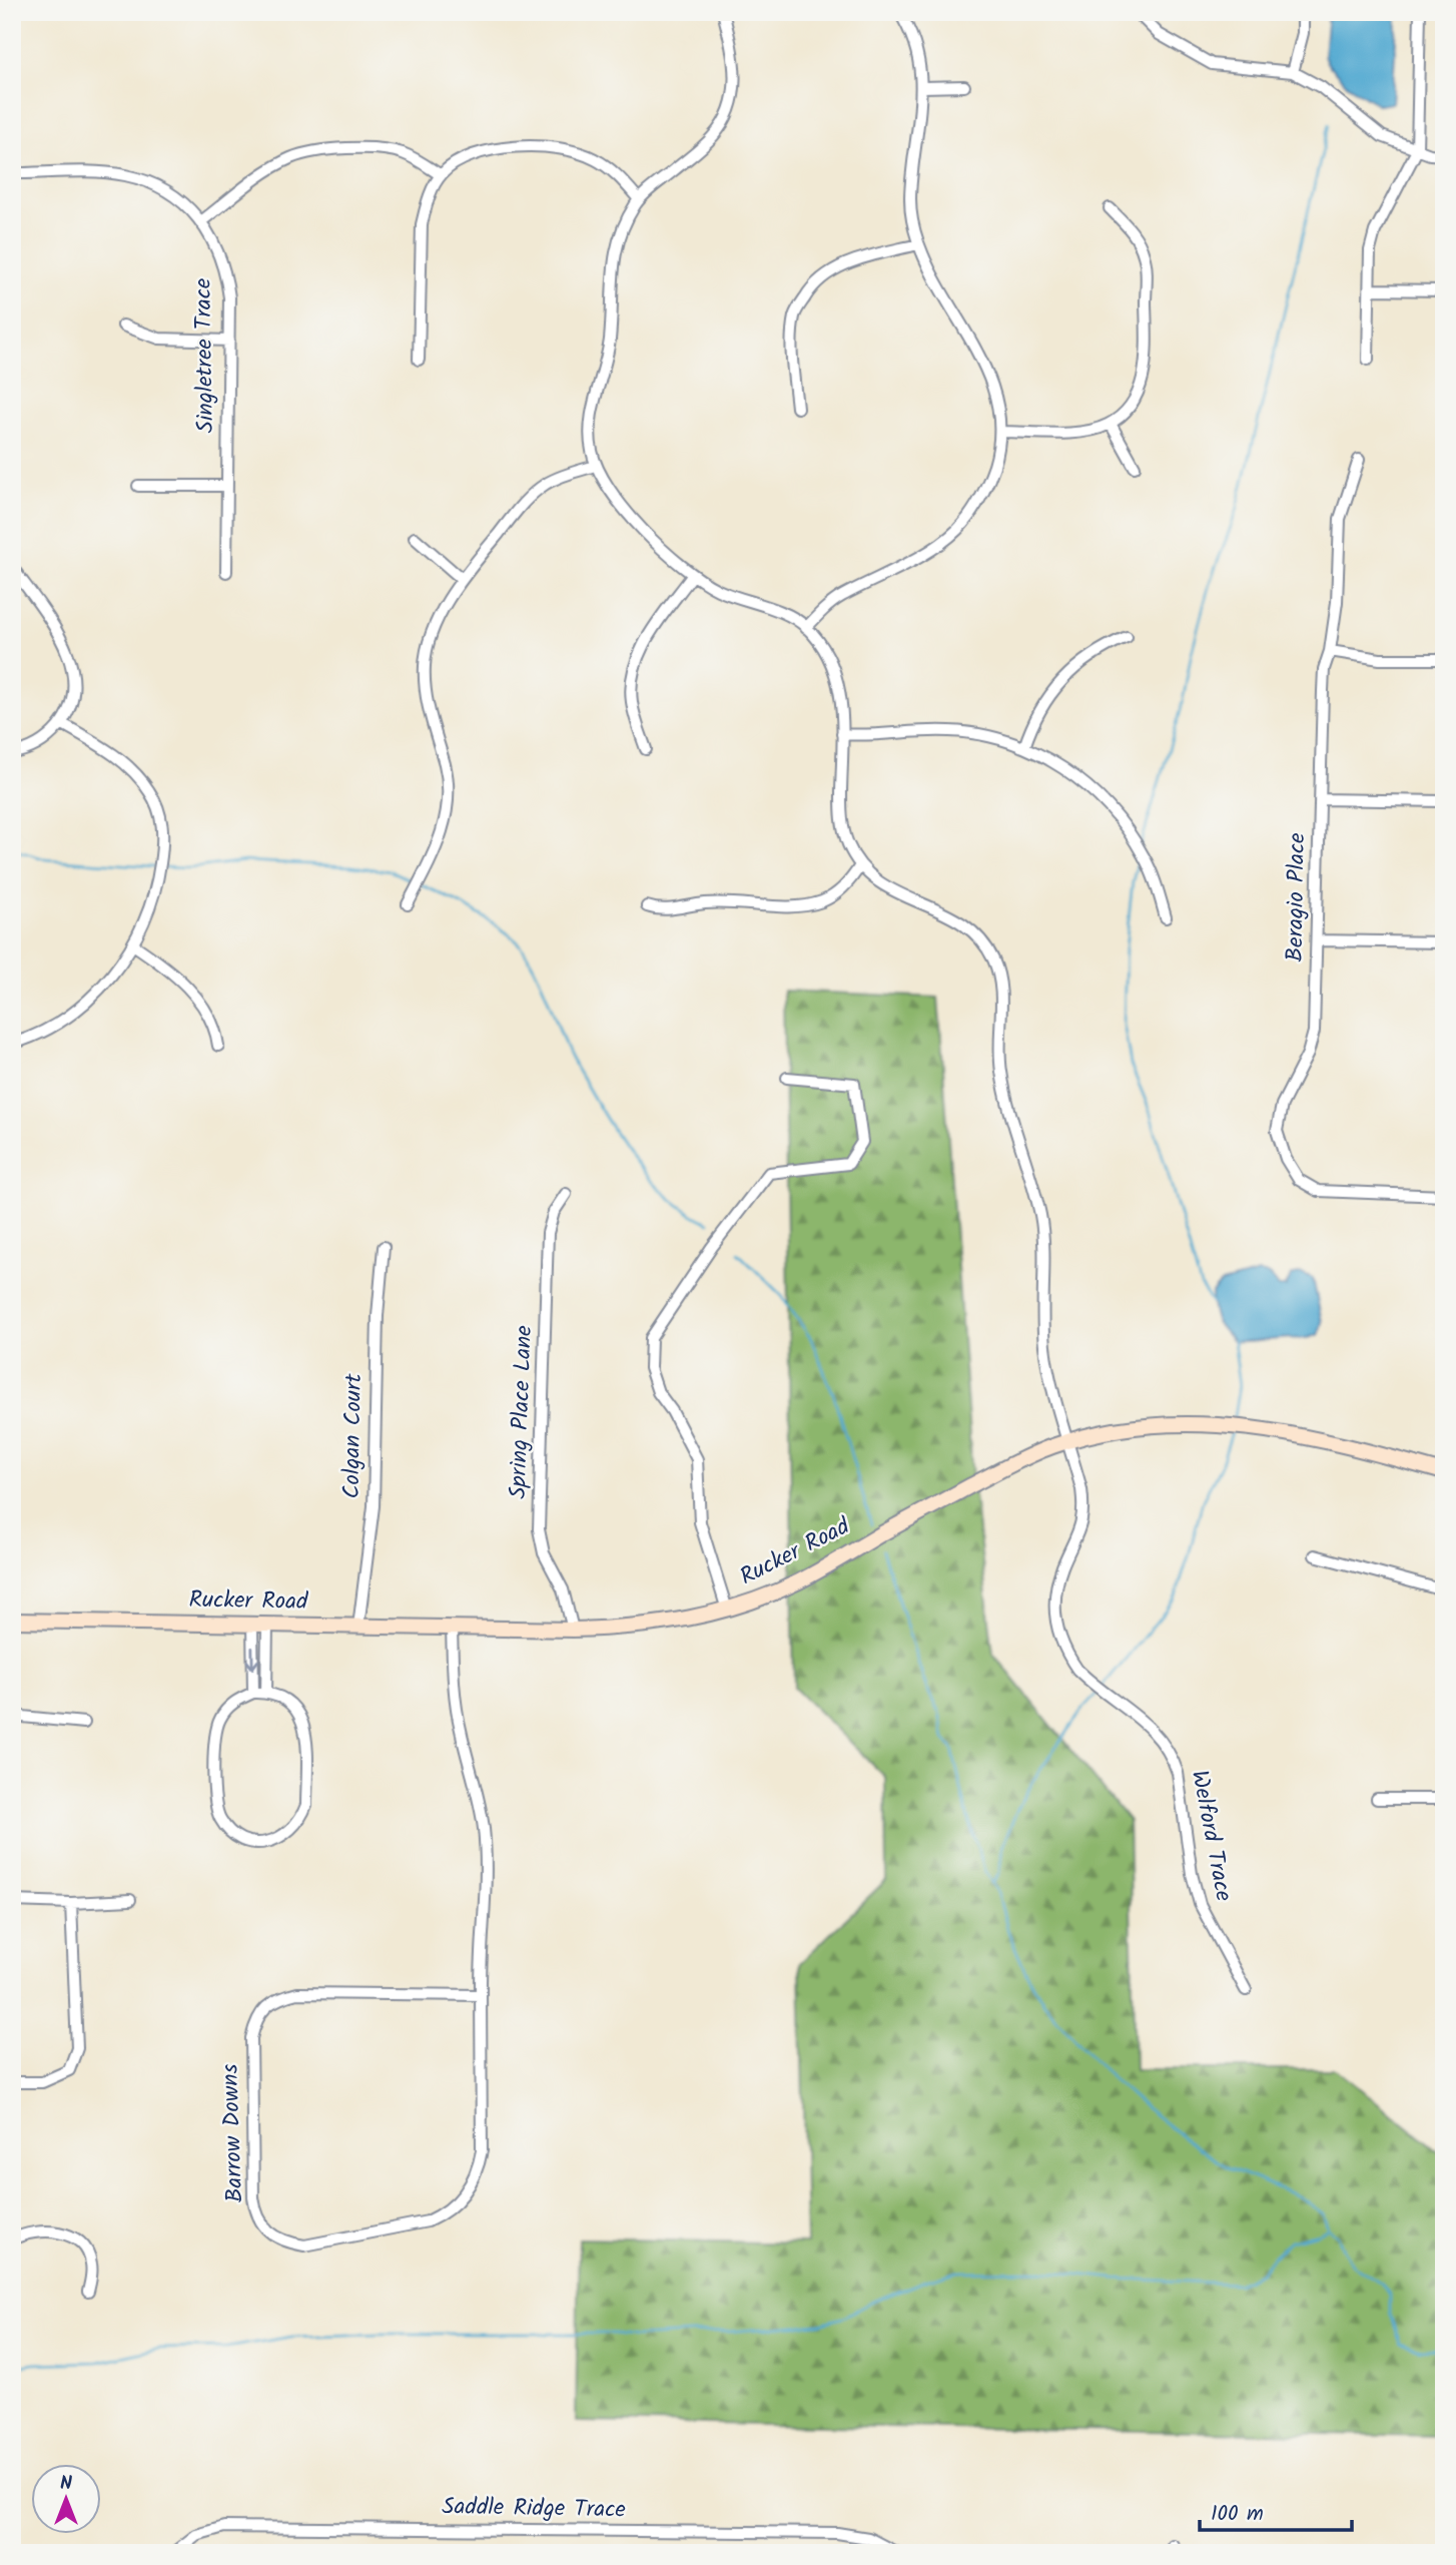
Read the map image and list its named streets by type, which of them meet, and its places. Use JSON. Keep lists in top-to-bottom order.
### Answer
{
  "streets": {
    "main road": ["Rucker Road"],
    "street": [
      "Singletree Trace",
      "Beragio Place",
      "Spring Place Lane",
      "Colgan Court",
      "Welford Trace",
      "Barrow Downs",
      "Saddle Ridge Trace"
    ]
  },
  "crossings": [
    ["Spring Place Lane", "Rucker Road"],
    ["Colgan Court", "Rucker Road"],
    ["Rucker Road", "Welford Trace"],
    ["Rucker Road", "Barrow Downs"]
  ],
  "scale_bar": "100 m",
  "north": "top"
}
